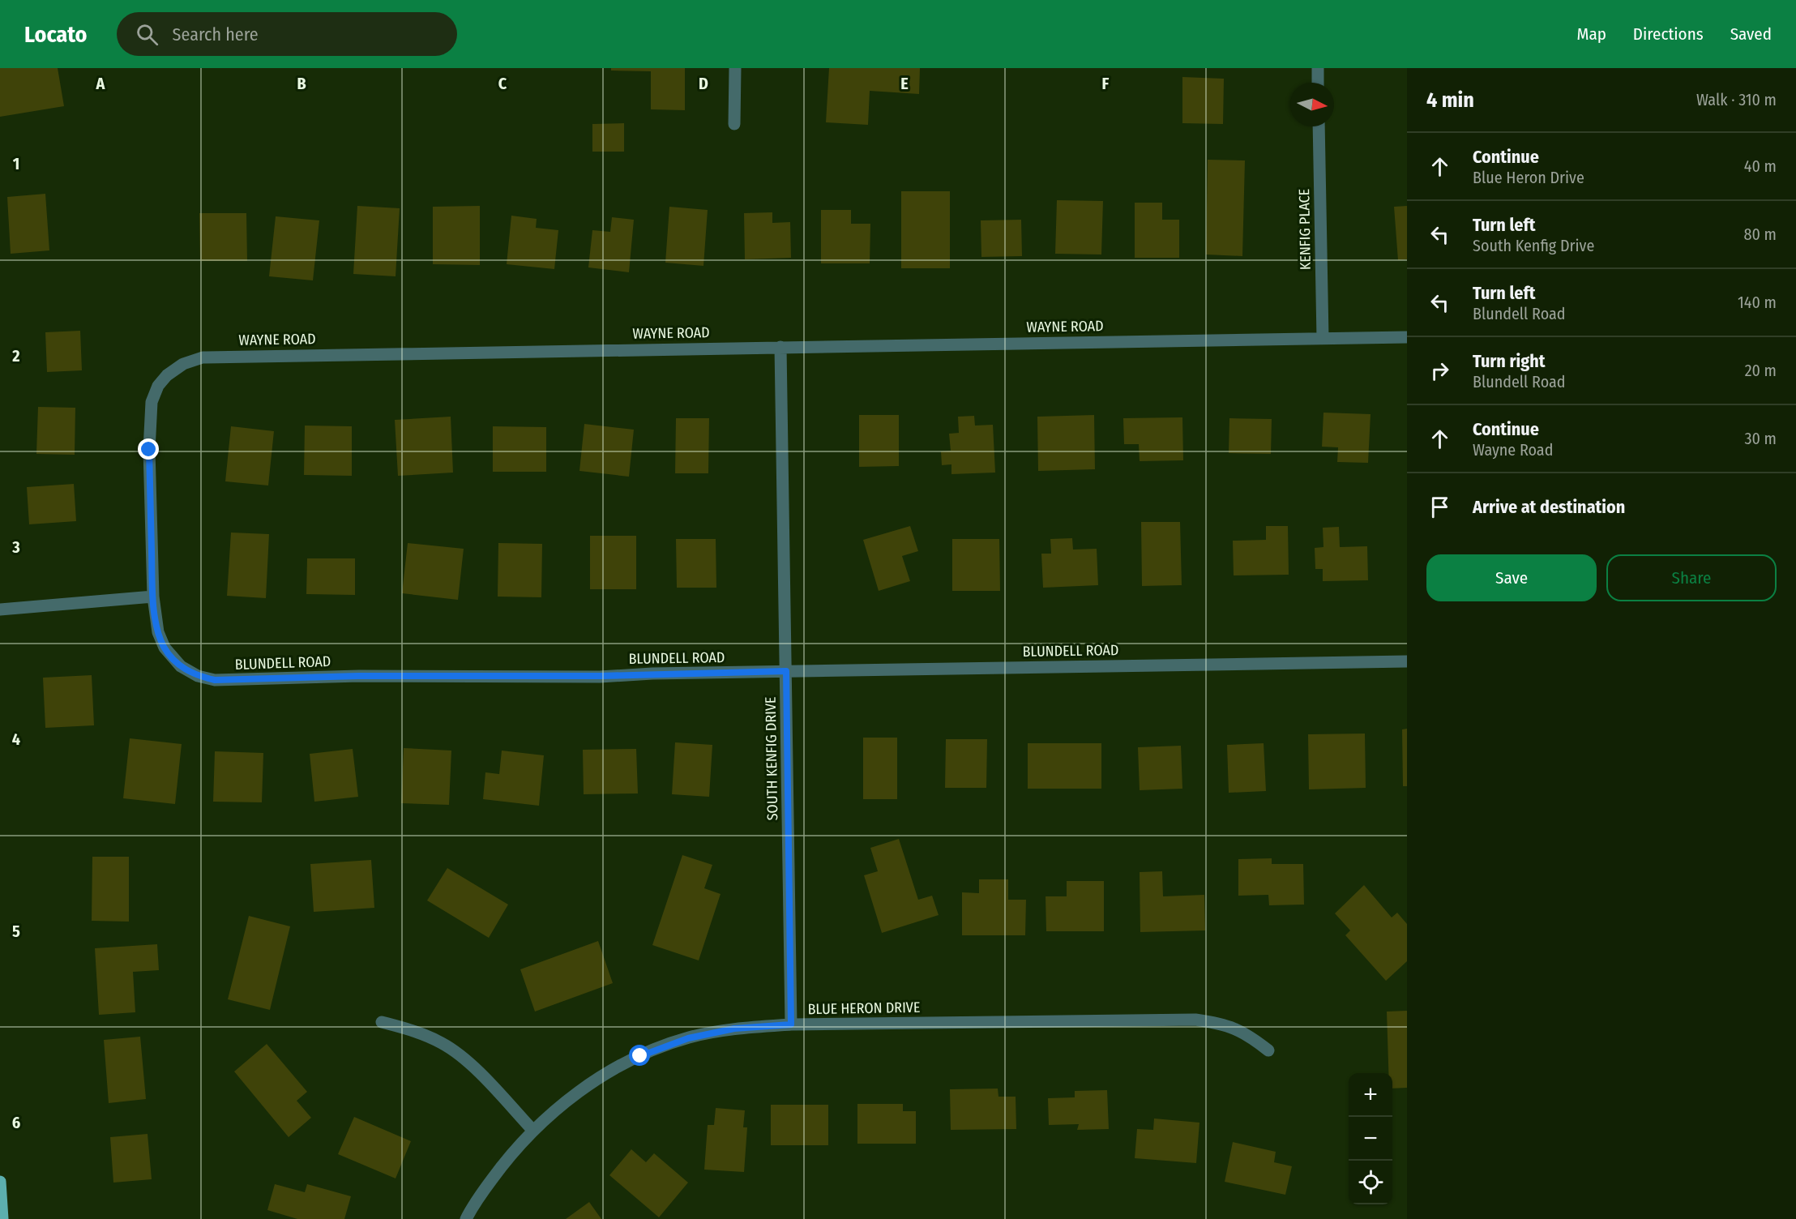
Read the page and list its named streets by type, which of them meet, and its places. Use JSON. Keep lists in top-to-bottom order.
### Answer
{
  "streets": {
    "street": [
      "KENFIG PLACE",
      "WAYNE ROAD",
      "BLUNDELL ROAD",
      "SOUTH KENFIG DRIVE",
      "BLUE HERON DRIVE"
    ]
  },
  "crossings": [
    ["KENFIG PLACE", "WAYNE ROAD"],
    ["WAYNE ROAD", "BLUNDELL ROAD"],
    ["WAYNE ROAD", "SOUTH KENFIG DRIVE"],
    ["BLUNDELL ROAD", "SOUTH KENFIG DRIVE"],
    ["SOUTH KENFIG DRIVE", "BLUE HERON DRIVE"]
  ],
  "north": "right",
  "page": {
    "header": "Locato",
    "search": "Search here",
    "nav": ["Map", "Directions", "Saved"],
    "heading": ["4 min", "Walk · 310 m"],
    "list": [
      ["Continue", "Blue Heron Drive", "40 m"],
      ["Turn left", "South Kenfig Drive", "80 m"],
      ["Turn left", "Blundell Road", "140 m"],
      ["Turn right", "Blundell Road", "20 m"],
      ["Continue", "Wayne Road", "30 m"],
      "Arrive at destination"
    ],
    "buttons": ["Save", "Share"],
    "map_buttons": ["+", "−"]
  },
  "grid": {
    "columns": [
      "A",
      "B",
      "C",
      "D",
      "E",
      "F"
    ],
    "rows": [
      "1",
      "2",
      "3",
      "4",
      "5",
      "6"
    ]
  }
}
